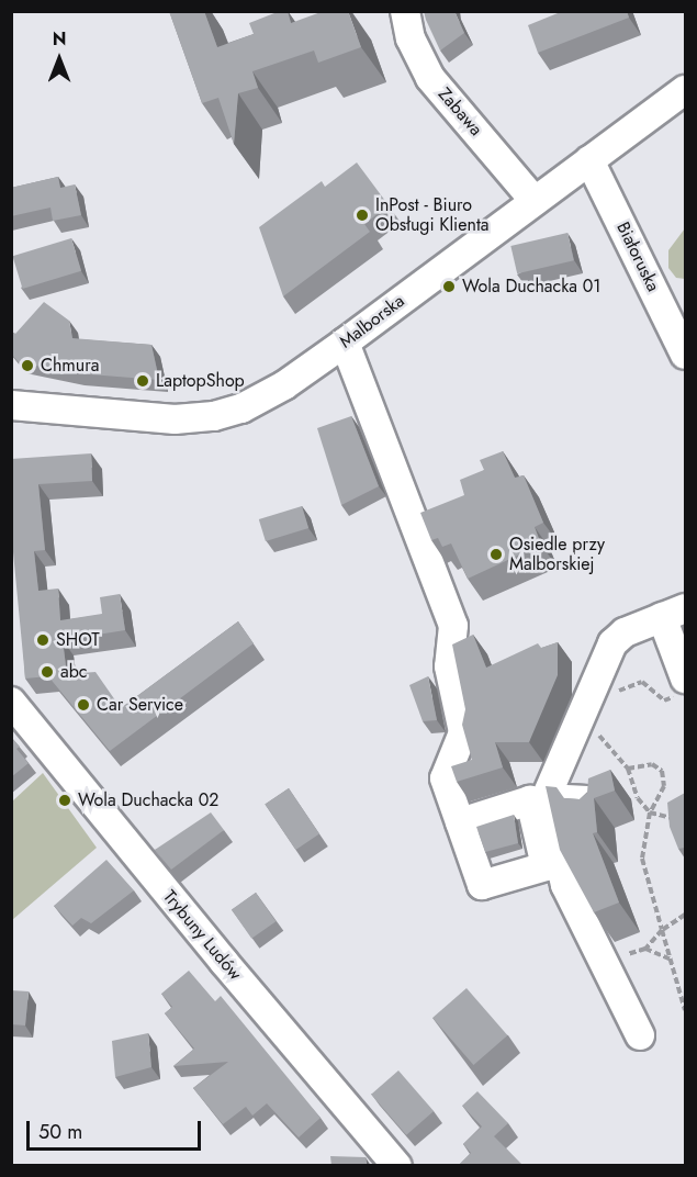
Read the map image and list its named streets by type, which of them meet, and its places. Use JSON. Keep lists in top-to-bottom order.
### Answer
{
  "streets": {
    "street": [
      "Zabawa",
      "Białoruska",
      "Malborska",
      "Trybuny Ludów"
    ]
  },
  "crossings": [
    ["Zabawa", "Malborska"],
    ["Białoruska", "Malborska"]
  ],
  "places": [
    "InPost - Biuro Obsługi Klienta",
    "Wola Duchacka 01",
    "Chmura",
    "LaptopShop",
    "Osiedle przy Malborskiej",
    "SHOT",
    "abc",
    "Car Service",
    "Wola Duchacka 02"
  ],
  "scale_bar": "50 m",
  "north": "top"
}
